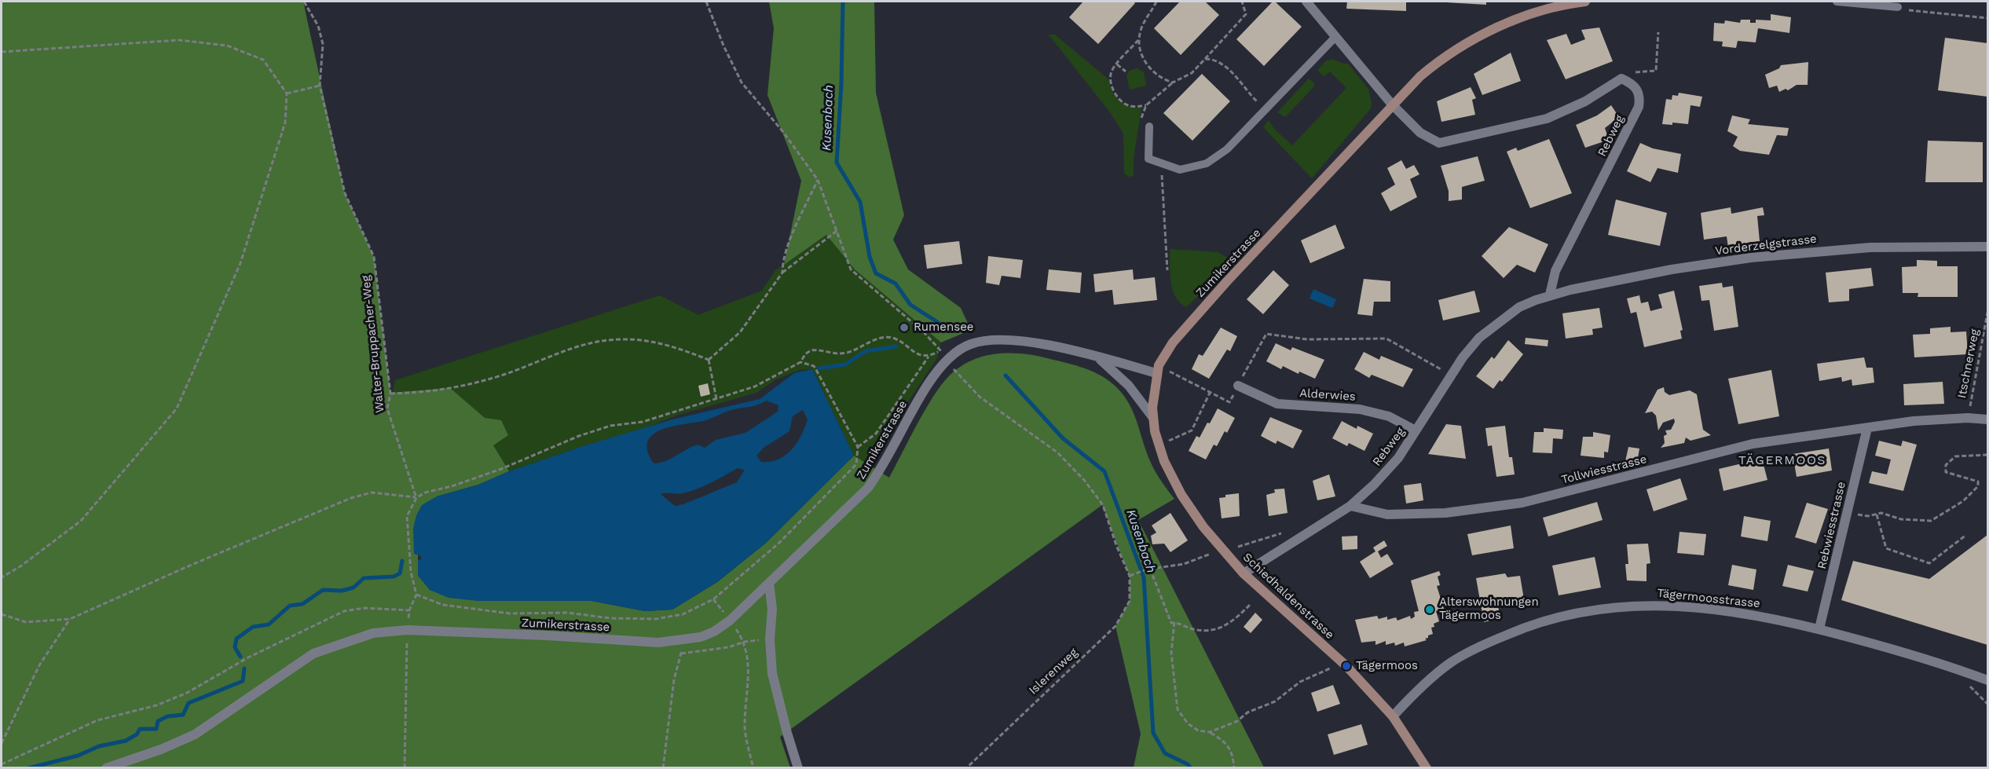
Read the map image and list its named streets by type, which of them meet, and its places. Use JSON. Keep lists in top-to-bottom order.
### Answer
{
  "streets": {
    "main road": ["Zumikerstrasse", "Schiedhaldenstrasse"],
    "street": [
      "Rebweg",
      "Vorderzelgstrasse",
      "Alderwies",
      "Tollwiesstrasse",
      "Rebwiesstrasse",
      "Tägermoosstrasse"
    ],
    "path": ["Walter-Bruppacher-Weg", "Itschnerweg", "Islerenweg"]
  },
  "crossings": [
    ["Rebweg", "Vorderzelgstrasse"],
    ["Rebweg", "Alderwies"],
    ["Rebweg", "Tollwiesstrasse"],
    ["Zumikerstrasse", "Schiedhaldenstrasse"],
    ["Itschnerweg", "Tollwiesstrasse"],
    ["Tollwiesstrasse", "Rebwiesstrasse"],
    ["Rebwiesstrasse", "Tägermoosstrasse"],
    ["Schiedhaldenstrasse", "Tägermoosstrasse"]
  ],
  "districts": ["TÄGERMOOS"],
  "water": ["Kusenbach"],
  "places": ["Rumensee", "Alterswohnungen Tägermoos", "Tägermoos"]
}
